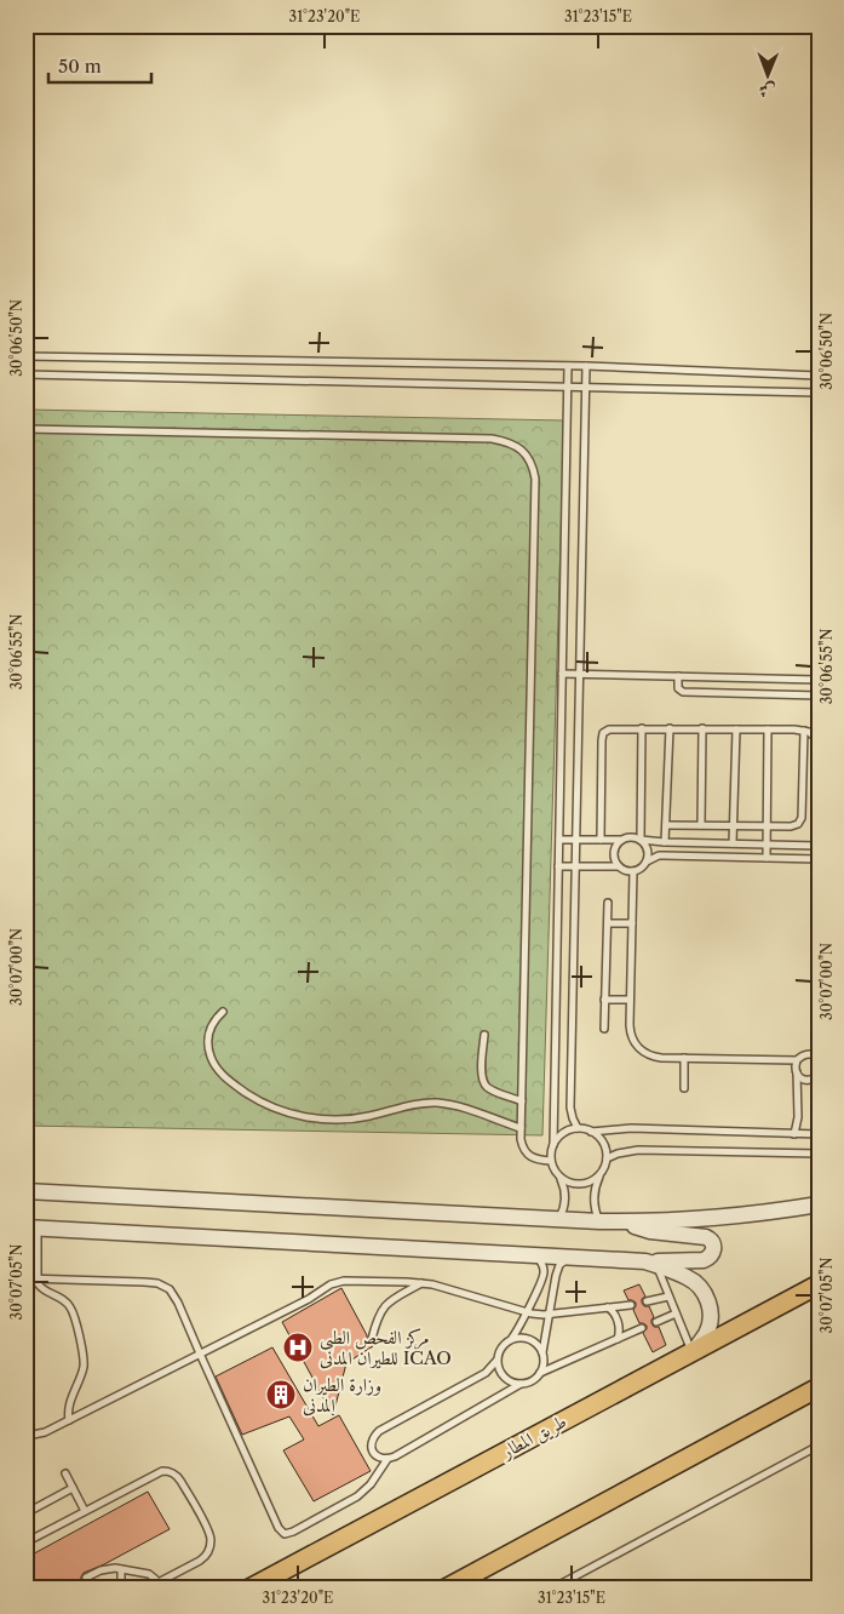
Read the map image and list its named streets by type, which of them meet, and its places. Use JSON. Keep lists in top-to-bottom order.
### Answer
{
  "streets": {
    "main road": ["طريق المطار"]
  },
  "places": {
    "hospital": ["مركز الفحص الطبى للطيران المدنى ICAO"],
    "building": ["وزارة الطيران المدنى"]
  },
  "scale_bar": "50 m",
  "north": "bottom",
  "coordinates": [
    "31°23'20\"E",
    "31°23'15\"E",
    "30°06'50\"N",
    "30°06'55\"N",
    "30°07'00\"N",
    "30°07'05\"N"
  ]
}
